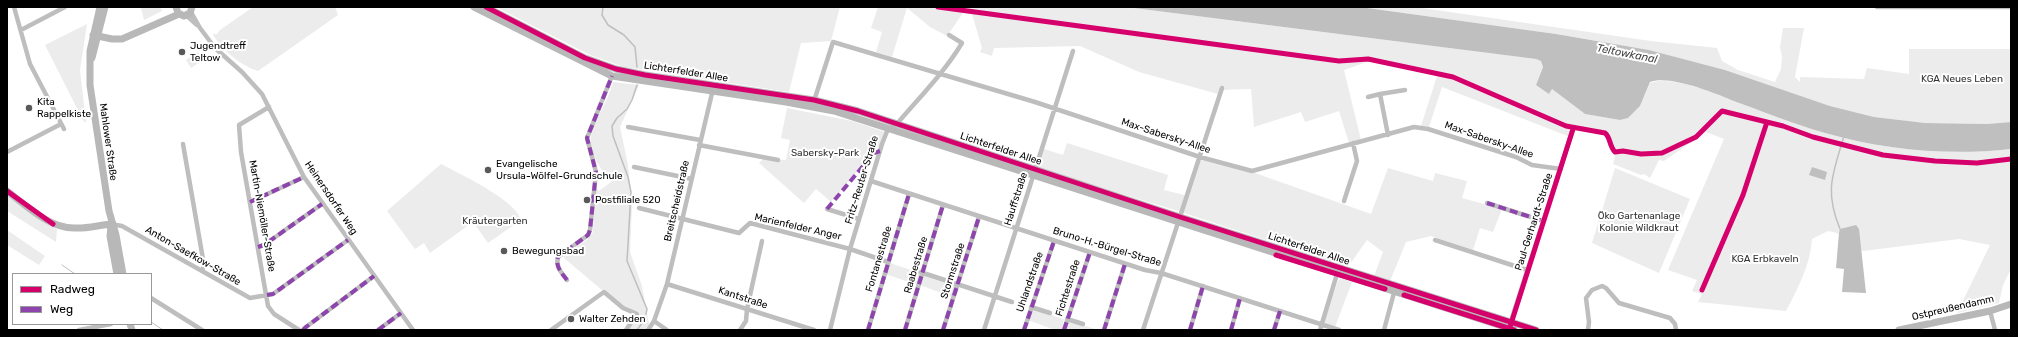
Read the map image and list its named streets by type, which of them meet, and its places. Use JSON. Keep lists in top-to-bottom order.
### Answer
{
  "streets": {
    "main road": ["Lichterfelder Allee", "Mahlower Straße", "Ostpreußendamm"],
    "street": [
      "Max-Sabersky-Allee",
      "Fritz-Reuter-Straße",
      "Heinersdorfer Weg",
      "Hauffstraße",
      "Breitscheidstraße",
      "Martin-Niemöller-Straße",
      "Paul-Gerhardt-Straße",
      "Marienfelder Anger",
      "Bruno-H.-Bürgel-Straße",
      "Anton-Saefkow-Straße",
      "Fontanestraße",
      "Raabestraße",
      "Stormstraße",
      "Uhlandstraße",
      "Fichtestraße",
      "Kantstraße"
    ]
  },
  "crossings": [
    ["Lichterfelder Allee", "Max-Sabersky-Allee"],
    ["Lichterfelder Allee", "Fritz-Reuter-Straße"],
    ["Lichterfelder Allee", "Hauffstraße"],
    ["Lichterfelder Allee", "Breitscheidstraße"],
    ["Lichterfelder Allee", "Paul-Gerhardt-Straße"],
    ["Max-Sabersky-Allee", "Hauffstraße"],
    ["Max-Sabersky-Allee", "Paul-Gerhardt-Straße"],
    ["Mahlower Straße", "Anton-Saefkow-Straße"],
    ["Fritz-Reuter-Straße", "Marienfelder Anger"],
    ["Fritz-Reuter-Straße", "Bruno-H.-Bürgel-Straße"],
    ["Heinersdorfer Weg", "Martin-Niemöller-Straße"],
    ["Hauffstraße", "Bruno-H.-Bürgel-Straße"],
    ["Breitscheidstraße", "Marienfelder Anger"],
    ["Breitscheidstraße", "Kantstraße"],
    ["Martin-Niemöller-Straße", "Anton-Saefkow-Straße"],
    ["Marienfelder Anger", "Fontanestraße"],
    ["Bruno-H.-Bürgel-Straße", "Fontanestraße"],
    ["Bruno-H.-Bürgel-Straße", "Raabestraße"],
    ["Bruno-H.-Bürgel-Straße", "Stormstraße"],
    ["Bruno-H.-Bürgel-Straße", "Uhlandstraße"],
    ["Bruno-H.-Bürgel-Straße", "Fichtestraße"]
  ],
  "water": ["Teltowkanal"],
  "parks": [
    "KGA Neues Leben",
    "Sabersky-Park",
    "Öko Gartenanlage Kolonie Wildkraut",
    "Kräutergarten",
    "KGA Erbkaveln"
  ],
  "places": [
    "Jugendtreff Teltow",
    "Kita Rappelkiste",
    "Evangelische Ursula-Wölfel-Grundschule",
    "Postfiliale 520",
    "Bewegungsbad",
    "Walter Zehden"
  ],
  "legend": ["Radweg", "Weg"]
}
